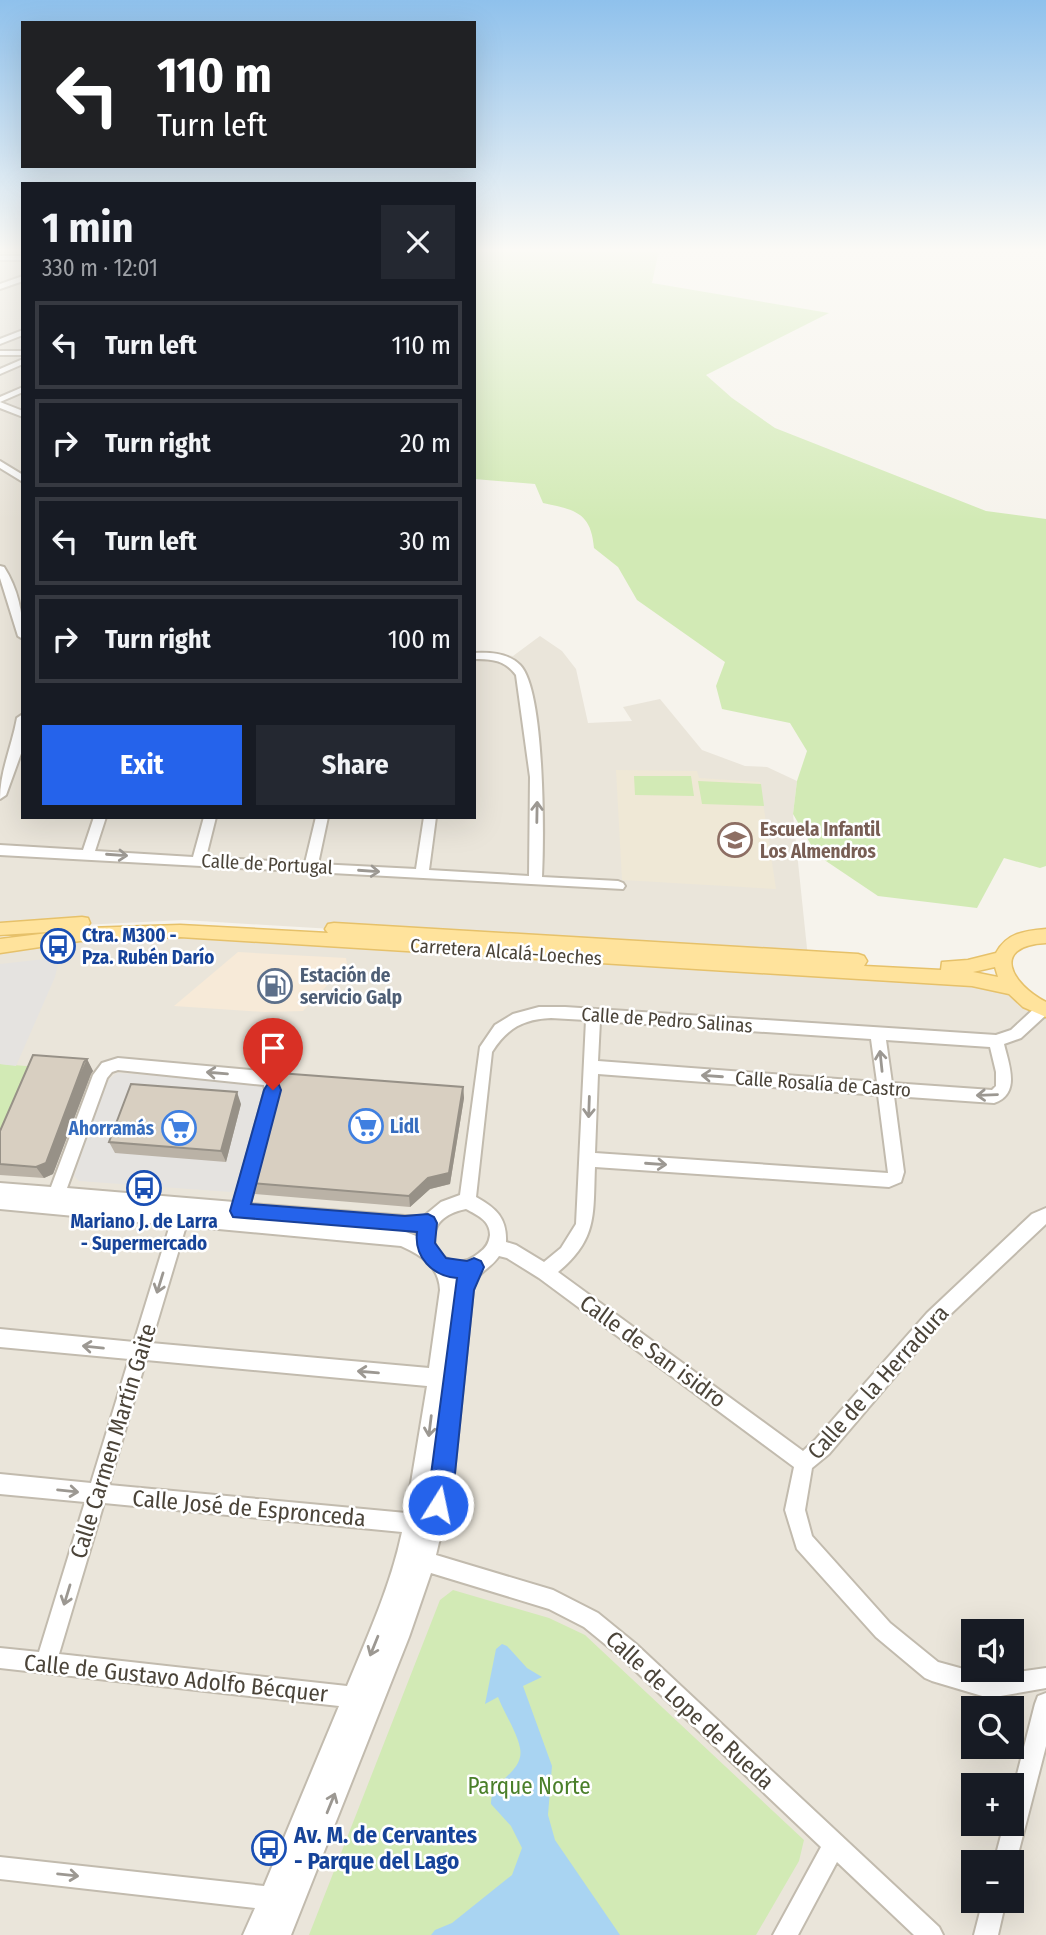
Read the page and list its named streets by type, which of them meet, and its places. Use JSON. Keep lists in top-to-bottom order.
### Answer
{
  "streets": {
    "main road": ["Carretera Alcalá-Loeches"],
    "street": [
      "Calle de Portugal",
      "Calle de Pedro Salinas",
      "Calle Rosalía de Castro",
      "Calle de San isidro",
      "Calle de la Herradura",
      "Calle Carmen Martín Gaite",
      "Calle José de Espronceda",
      "Calle de Gustavo Adolfo Bécquer",
      "Calle de Lope de Rueda"
    ]
  },
  "crossings": [
    ["Calle de Pedro Salinas", "Calle Rosalía de Castro"],
    ["Calle de Pedro Salinas", "Calle de San isidro"],
    ["Calle de San isidro", "Calle de la Herradura"],
    ["Calle Carmen Martín Gaite", "Calle José de Espronceda"],
    ["Calle Carmen Martín Gaite", "Calle de Gustavo Adolfo Bécquer"]
  ],
  "one_way": ["Calle de Portugal", "Calle Rosalía de Castro", "Calle Carmen Martín Gaite"],
  "parks": ["Parque Norte"],
  "places": {
    "school or university": ["Escuela Infantil Los Almendros"],
    "bus stop": ["Ctra. M300 - Pza. Rubén Darío", "Mariano J. de Larra - Supermercado", "Av. M. de Cervantes - Parque del Lago"],
    "fuel station": ["Estación de servicio Galp"],
    "supermarket": ["Lidl", "Ahorramás"]
  },
  "page": {
    "turn": ["110 m", "Turn left"],
    "heading": ["1 min", "330 m · 12:01"],
    "list": [
      {
        "name": "Turn left",
        "value": "110 m"
      },
      {
        "name": "Turn right",
        "value": "20 m"
      },
      {
        "name": "Turn left",
        "value": "30 m"
      },
      {
        "name": "Turn right",
        "value": "100 m"
      }
    ],
    "buttons": ["Exit", "Share"],
    "map_buttons": ["+", "−"]
  }
}
